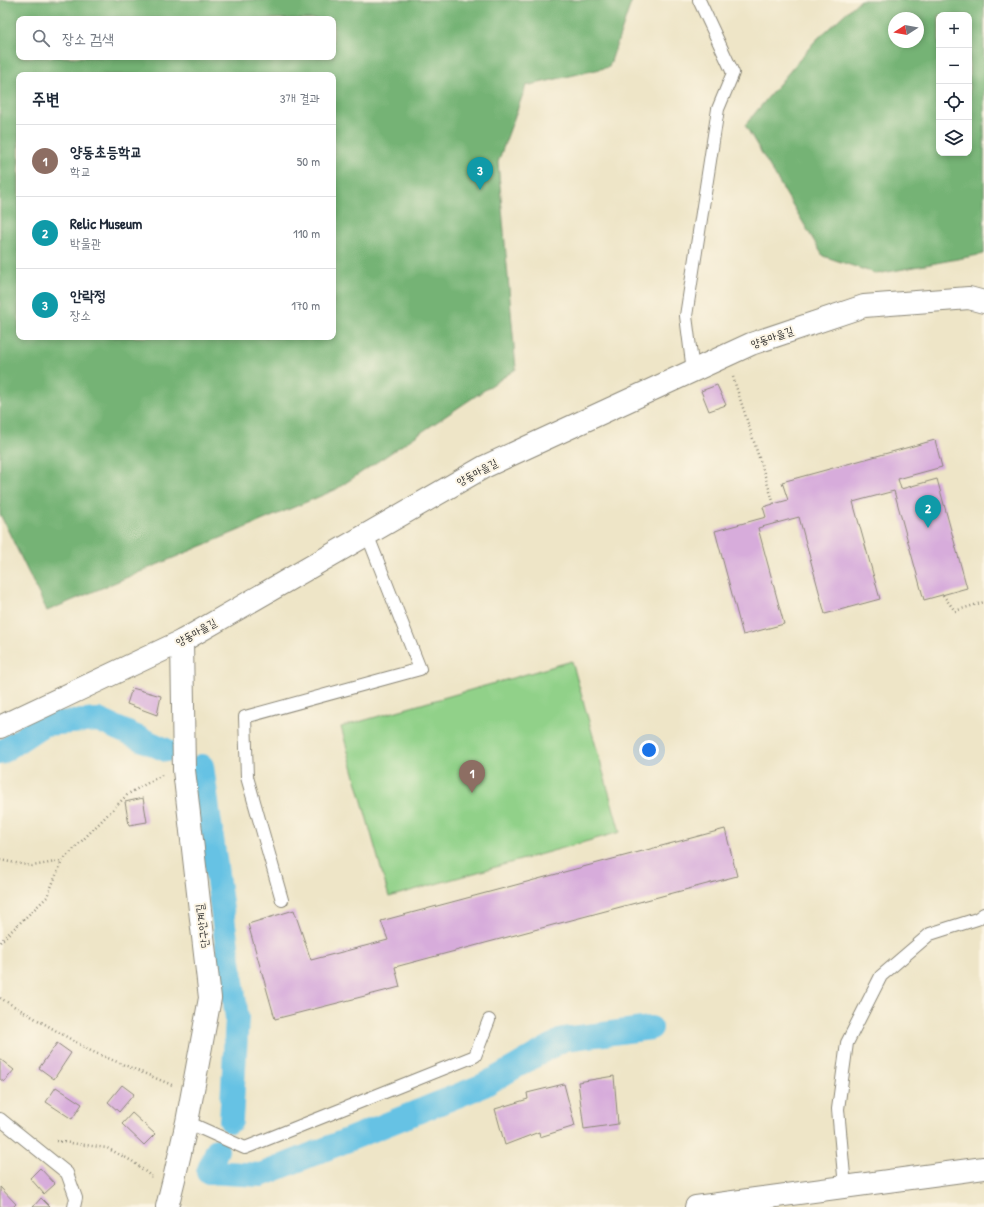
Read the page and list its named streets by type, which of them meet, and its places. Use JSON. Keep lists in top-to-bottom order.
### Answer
{
  "streets": {
    "street": ["양동마을길", "단구안계길"]
  },
  "crossings": [
    ["양동마을길", "단구안계길"]
  ],
  "north": "left",
  "page": {
    "map_buttons": ["+", "−"],
    "search": "장소 검색",
    "heading": ["주변", "3개 결과"],
    "list": [
      {
        "mark": "1",
        "name": "양동초등학교",
        "note": "학교",
        "value": "50 m"
      },
      {
        "mark": "2",
        "name": "Relic Museum",
        "note": "박물관",
        "value": "110 m"
      },
      {
        "mark": "3",
        "name": "안락정",
        "note": "장소",
        "value": "170 m"
      }
    ],
    "pins": ["3", "2", "1"]
  }
}
